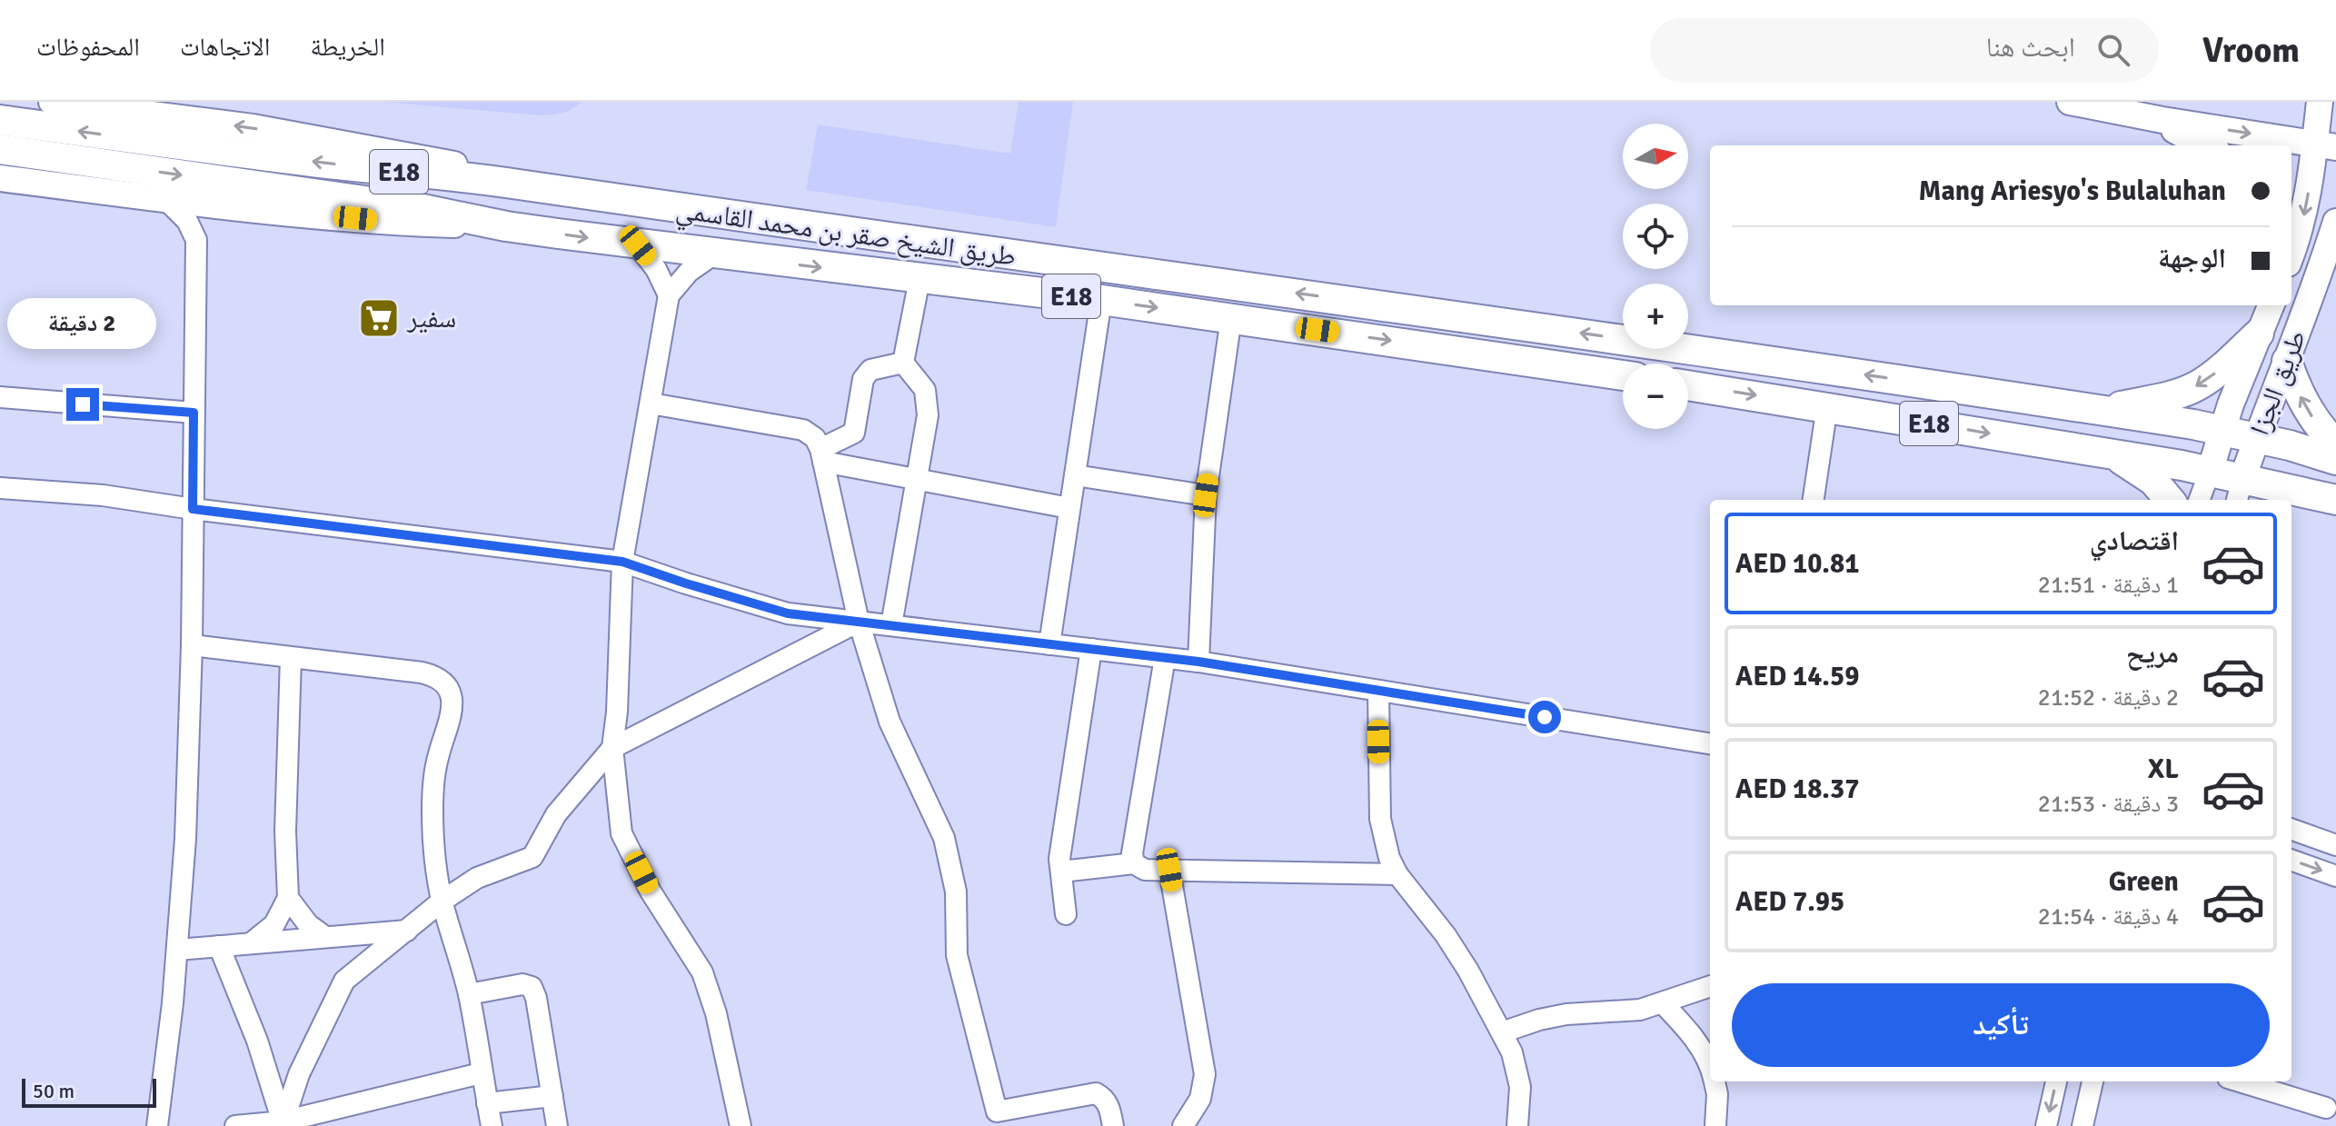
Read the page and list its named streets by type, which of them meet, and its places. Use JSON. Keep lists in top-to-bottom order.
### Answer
{
  "streets": {
    "highway": ["E18", "طريق الشيخ صقر بن محمد القاسمي"],
    "main road": ["طريق الجزا"]
  },
  "crossings": [
    ["E18", "طريق الجزا"],
    ["طريق الشيخ صقر بن محمد القاسمي", "طريق الجزا"]
  ],
  "places": {
    "supermarket": ["سفير"]
  },
  "scale_bar": "50 m",
  "north": "right",
  "page": {
    "header": "Vroom",
    "search": "ابحث هنا",
    "nav": ["الخريطة", "الاتجاهات", "المحفوظات"],
    "map_buttons": ["+", "−"],
    "banner": ["Mang Ariesyo's Bulaluhan", "الوجهة"],
    "bubble": "2 دقيقة",
    "list": [
      {
        "name": "اقتصادي",
        "note": "1 دقيقة · 21:51",
        "value": "AED 10.81"
      },
      {
        "name": "مريح",
        "note": "2 دقيقة · 21:52",
        "value": "AED 14.59"
      },
      {
        "name": "XL",
        "note": "3 دقيقة · 21:53",
        "value": "AED 18.37"
      },
      {
        "name": "Green",
        "note": "4 دقيقة · 21:54",
        "value": "AED 7.95"
      }
    ],
    "buttons": "تأكيد",
    "scale": "50 m"
  }
}
